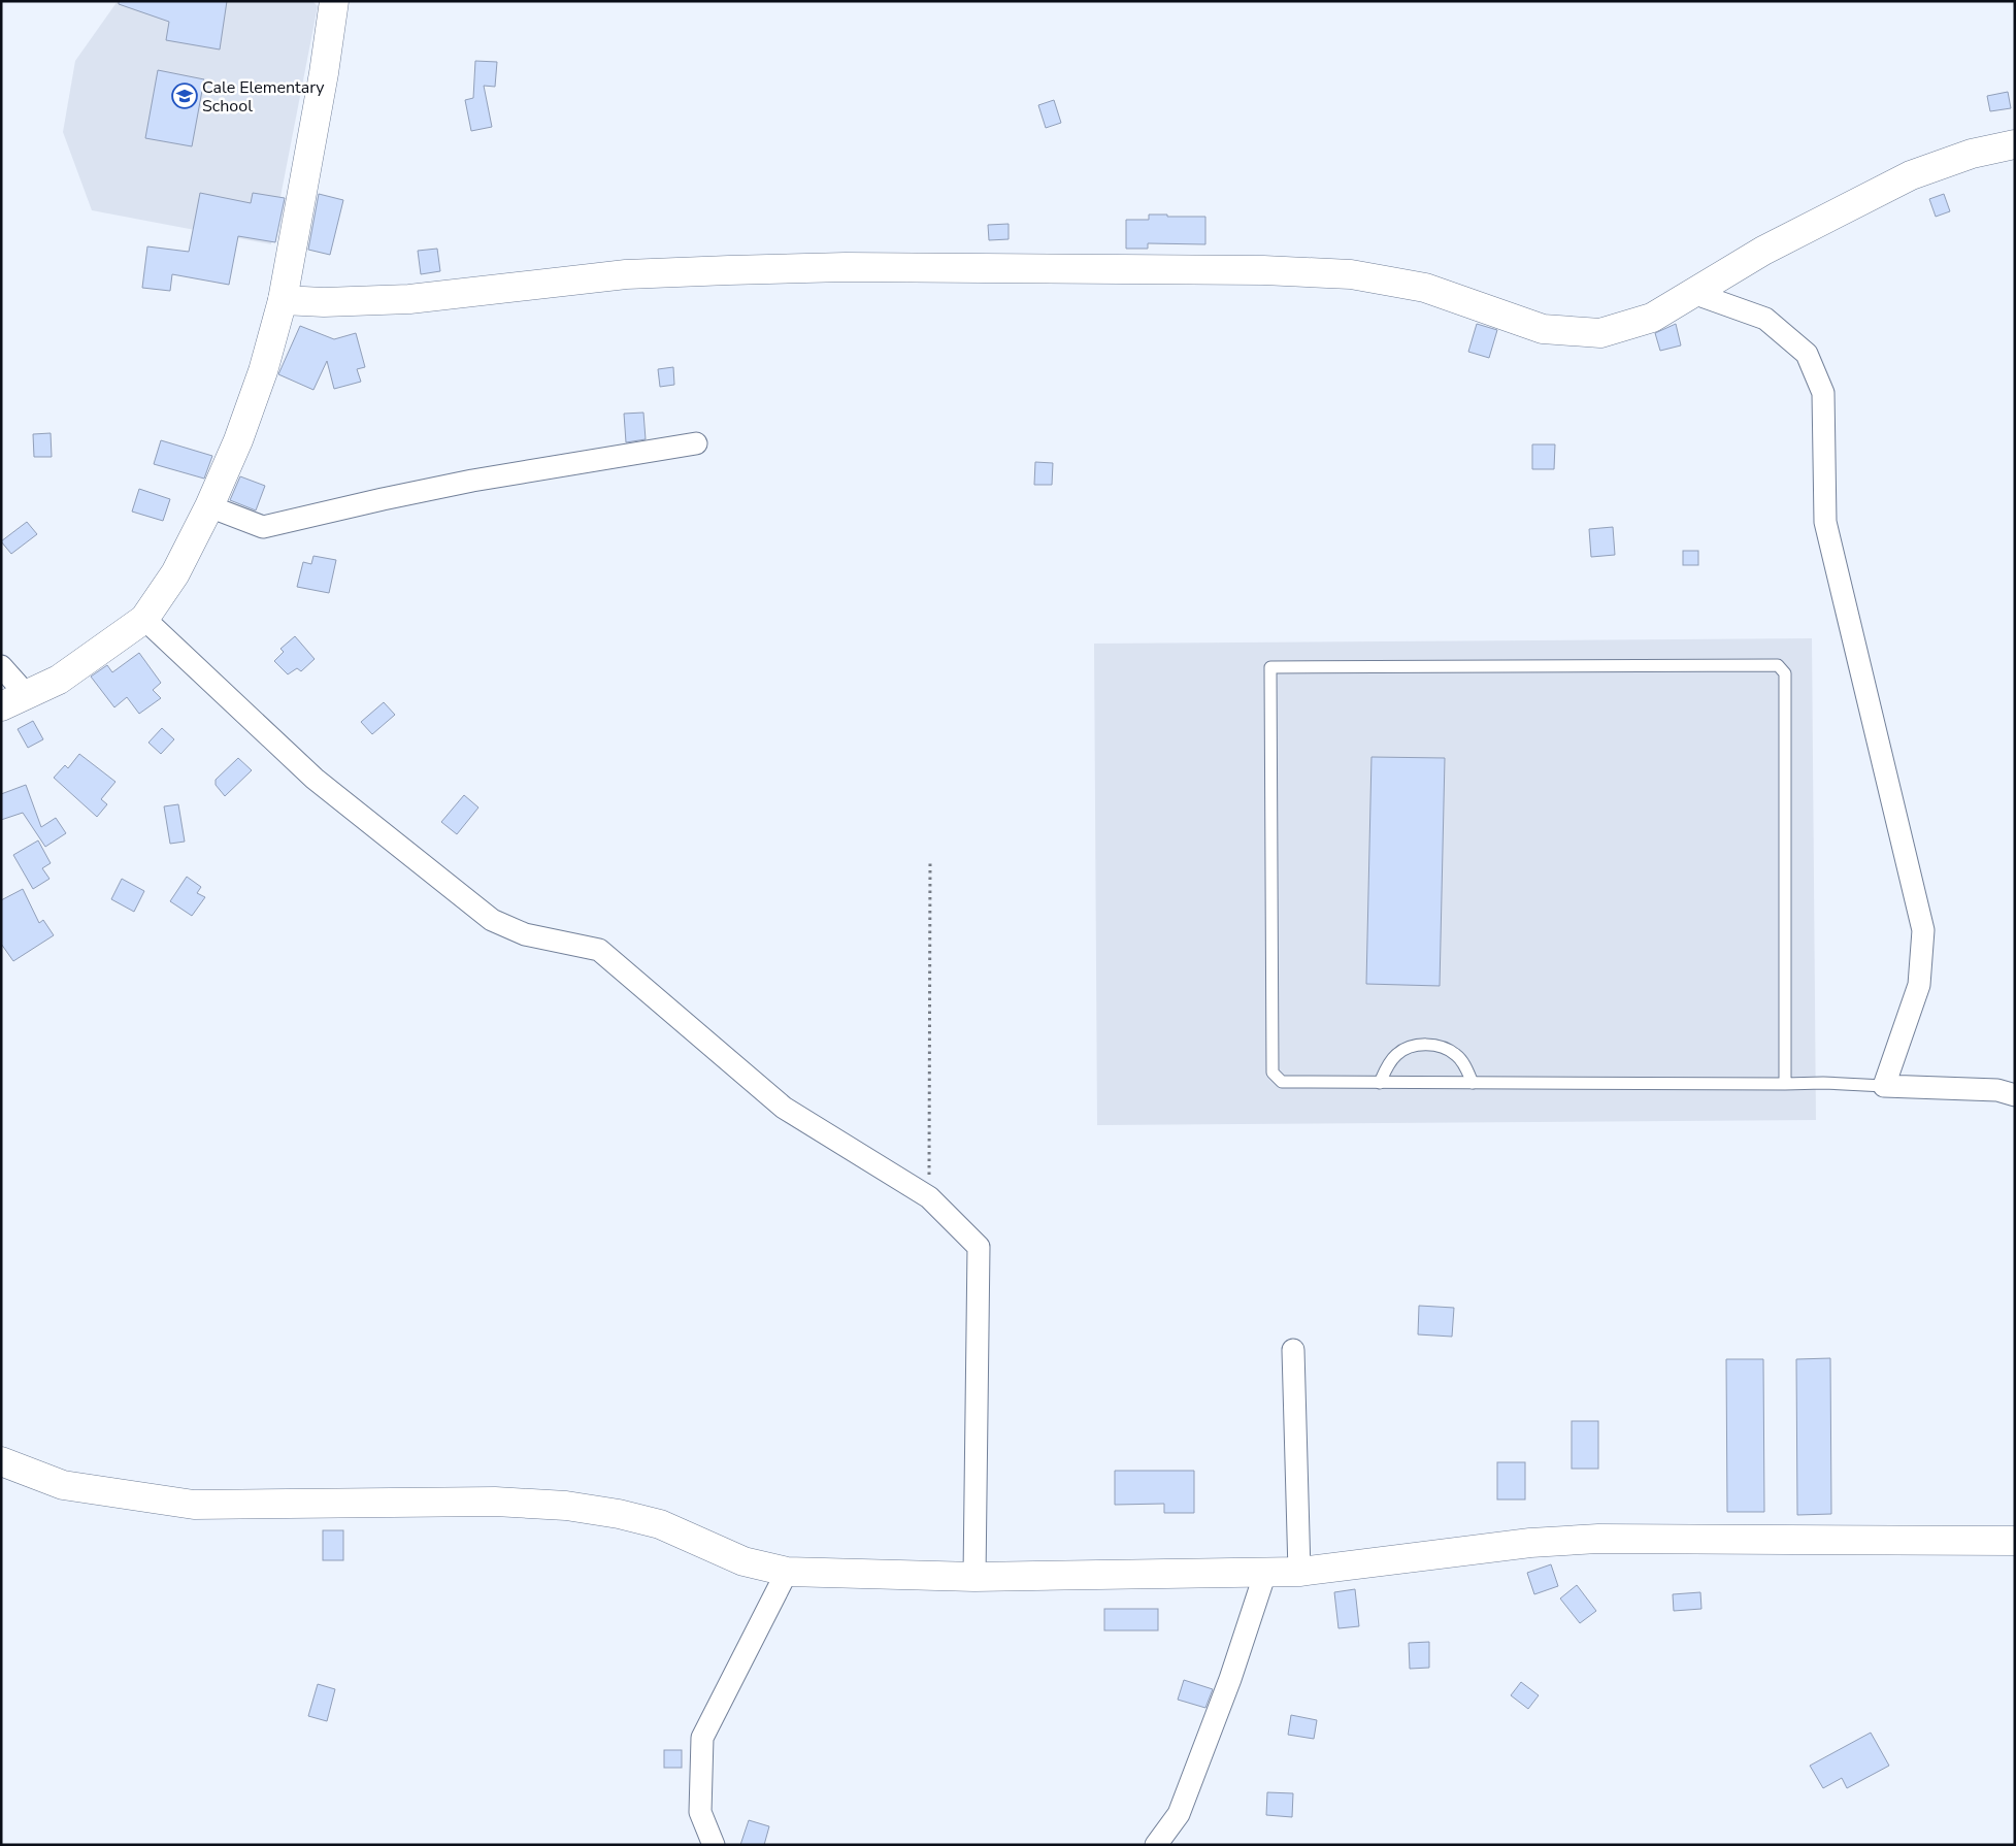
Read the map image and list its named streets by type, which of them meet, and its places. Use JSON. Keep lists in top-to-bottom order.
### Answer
{
  "places": {
    "school or university": ["Cale Elementary School"]
  }
}
